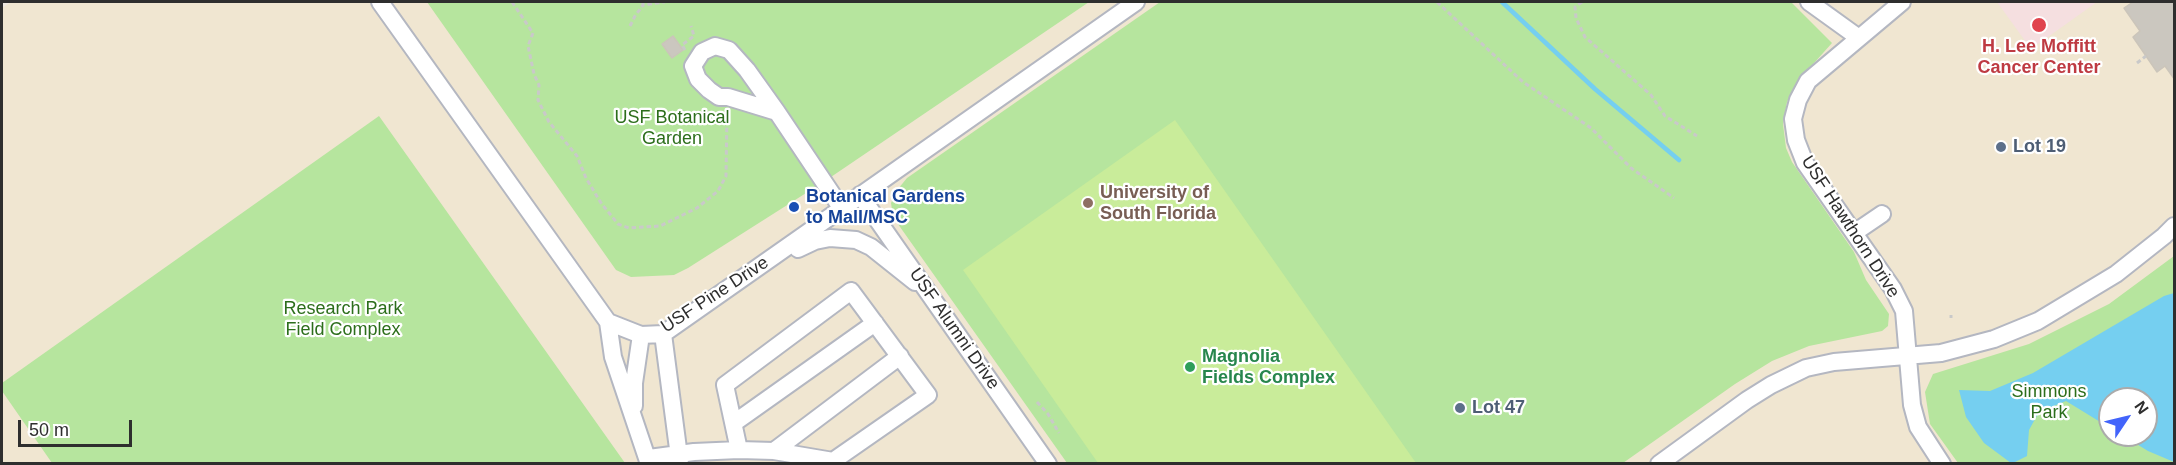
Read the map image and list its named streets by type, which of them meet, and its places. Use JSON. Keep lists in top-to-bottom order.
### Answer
{
  "streets": {
    "street": ["USF Hawthorn Drive", "USF Pine Drive", "USF Alumni Drive"]
  },
  "crossings": [
    ["USF Pine Drive", "USF Alumni Drive"]
  ],
  "parks": ["USF Botanical Garden", "Research Park Field Complex", "Simmons Park"],
  "places": [
    "H. Lee Moffitt Cancer Center",
    "Lot 19",
    "University of South Florida",
    "Botanical Gardens to Mall/MSC",
    "Magnolia Fields Complex",
    "Lot 47"
  ],
  "scale_bar": "50 m",
  "north": "top right"
}
